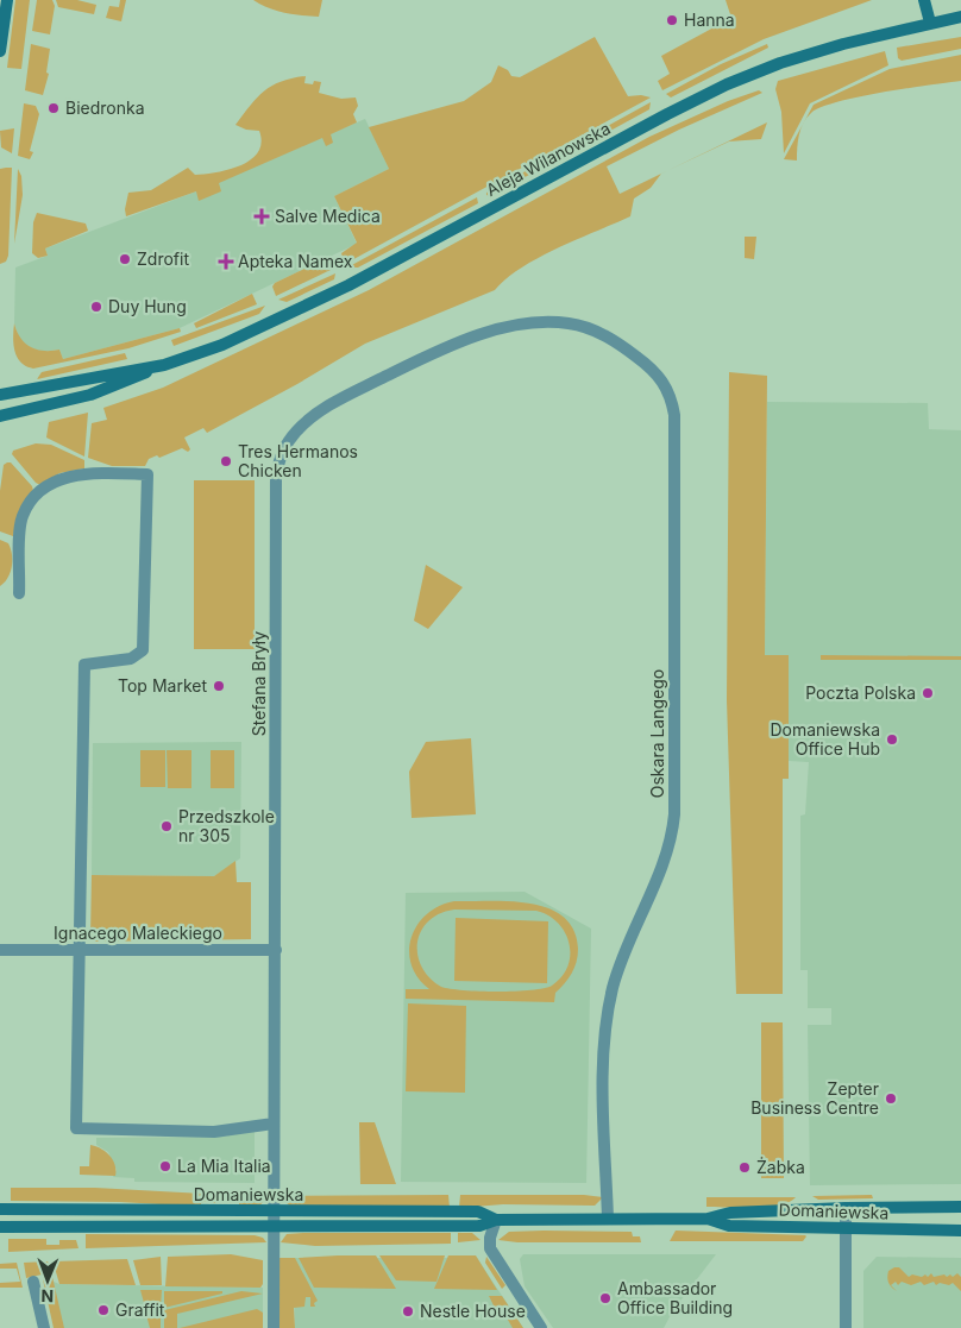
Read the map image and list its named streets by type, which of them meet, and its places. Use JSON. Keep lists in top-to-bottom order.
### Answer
{
  "streets": {
    "street": [
      "Aleja Wilanowska",
      "Stefana Bryły",
      "Oskara Langego",
      "Ignacego Maleckiego",
      "Domaniewska"
    ]
  },
  "crossings": [
    ["Stefana Bryły", "Oskara Langego"],
    ["Stefana Bryły", "Ignacego Maleckiego"],
    ["Stefana Bryły", "Domaniewska"],
    ["Oskara Langego", "Domaniewska"]
  ],
  "places": {
    "other": [
      "Hanna",
      "Biedronka",
      "Zdrofit",
      "Duy Hung",
      "Tres Hermanos Chicken",
      "Top Market",
      "Poczta Polska",
      "Domaniewska Office Hub",
      "Przedszkole nr 305",
      "Zepter Business Centre",
      "La Mia Italia",
      "Żabka",
      "Ambassador Office Building",
      "Graffit",
      "Nestle House"
    ],
    "health": ["Salve Medica", "Apteka Namex"]
  },
  "north": "bottom"
}
